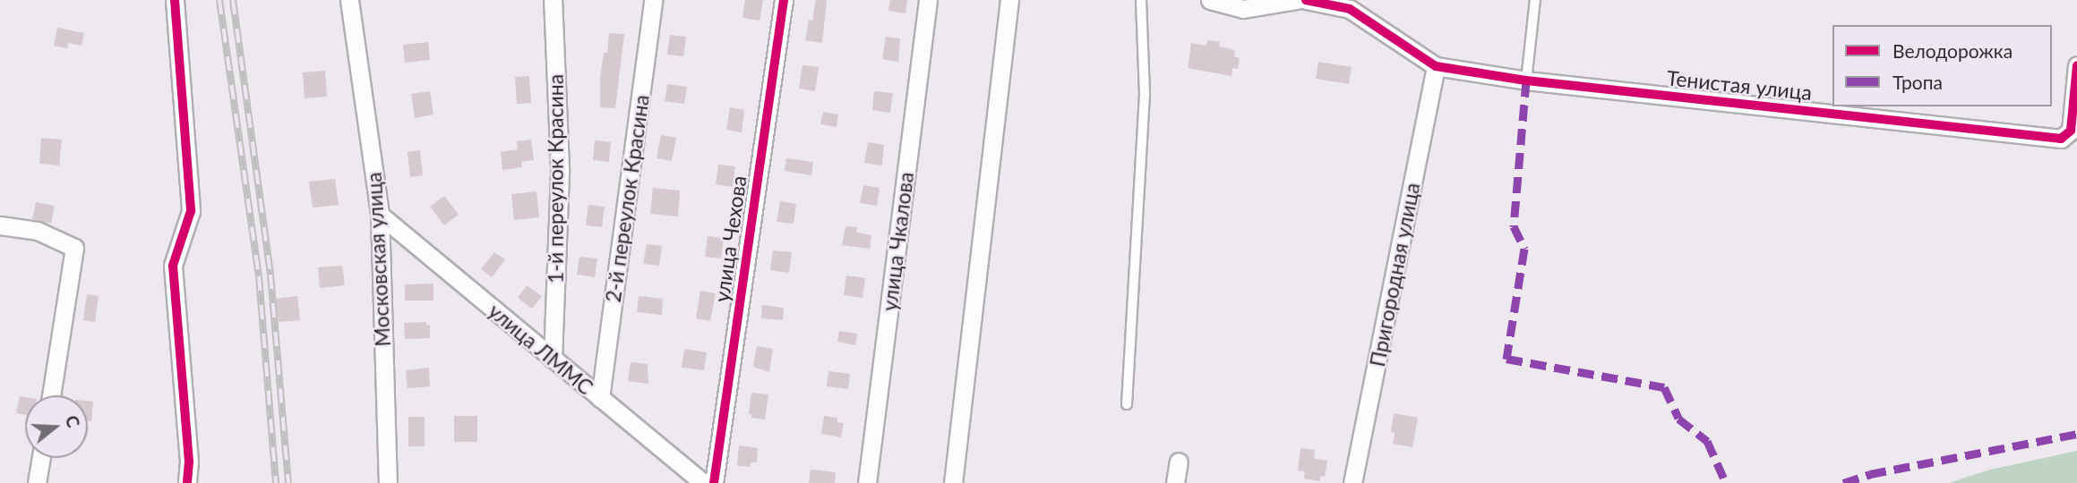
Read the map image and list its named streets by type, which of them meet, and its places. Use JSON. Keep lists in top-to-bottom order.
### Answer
{
  "streets": {
    "street": [
      "Тенистая улица",
      "1-й переулок Красина",
      "2-й переулок Красина",
      "улица Чехова",
      "улица Чкалова",
      "Московская улица",
      "Пригородная улица",
      "улица ЛММС"
    ]
  },
  "crossings": [
    ["Тенистая улица", "Пригородная улица"],
    ["1-й переулок Красина", "улица ЛММС"],
    ["2-й переулок Красина", "улица ЛММС"],
    ["Московская улица", "улица ЛММС"]
  ],
  "legend": ["Велодорожка", "Тропа"],
  "north": "right"
}
